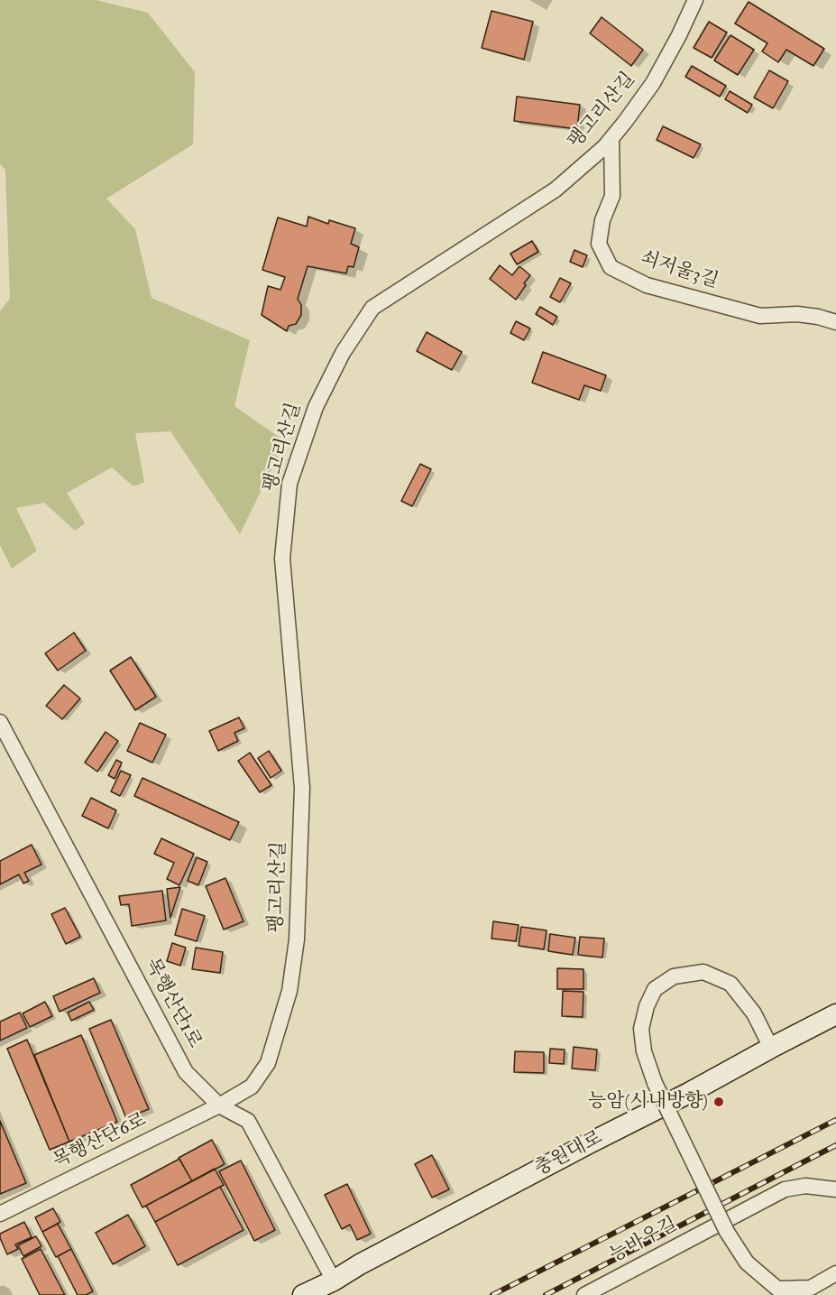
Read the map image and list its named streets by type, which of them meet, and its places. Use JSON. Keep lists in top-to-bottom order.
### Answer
{
  "streets": {
    "street": [
      "팽고리산길",
      "쇠저울3길",
      "목행산단1로",
      "목행산단6로",
      "충원대로",
      "능바우길"
    ]
  },
  "crossings": [
    ["팽고리산길", "쇠저울3길"],
    ["팽고리산길", "목행산단1로"],
    ["팽고리산길", "목행산단6로"],
    ["목행산단1로", "목행산단6로"],
    ["목행산단1로", "충원대로"]
  ],
  "places": ["능암(시내방향)"]
}
